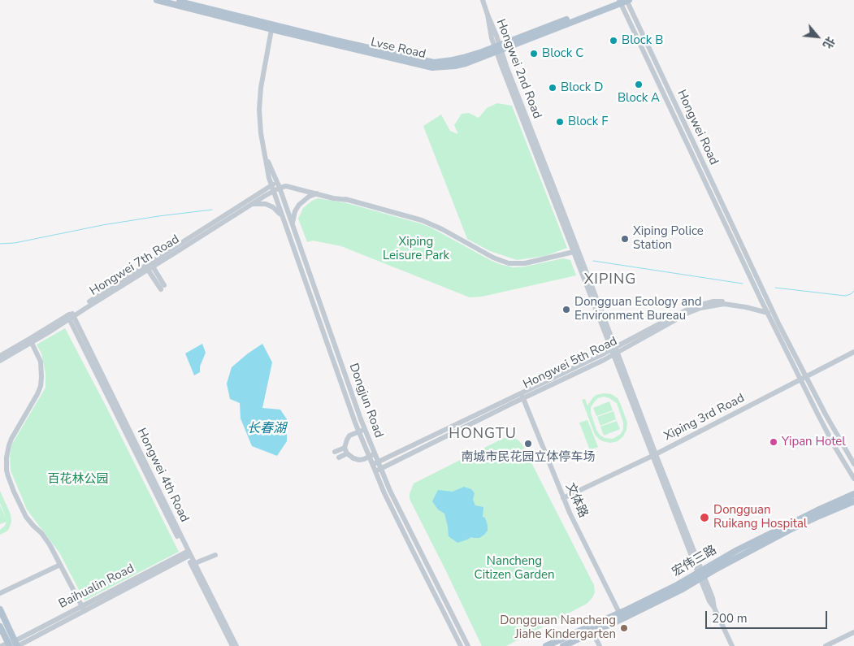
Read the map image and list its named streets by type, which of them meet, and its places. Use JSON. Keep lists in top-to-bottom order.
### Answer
{
  "streets": {
    "main road": ["Lvse Road", "宏伟三路"],
    "street": [
      "Hongwei 2nd Road",
      "Hongwei Road",
      "Hongwei 7th Road",
      "Hongwei 5th Road",
      "Dongjun Road",
      "Xiping 3rd Road",
      "Hongwei 4th Road",
      "文体路",
      "Baihualin Road"
    ]
  },
  "crossings": [
    ["Lvse Road", "Hongwei 2nd Road"],
    ["Lvse Road", "Hongwei Road"],
    ["Lvse Road", "Dongjun Road"],
    ["Hongwei 2nd Road", "Hongwei 5th Road"],
    ["Hongwei Road", "Hongwei 5th Road"],
    ["Hongwei 7th Road", "Dongjun Road"],
    ["Hongwei 7th Road", "Hongwei 4th Road"],
    ["Hongwei 5th Road", "Dongjun Road"],
    ["Hongwei 5th Road", "文体路"],
    ["Xiping 3rd Road", "文体路"],
    ["Hongwei 4th Road", "Baihualin Road"],
    ["文体路", "宏伟三路"]
  ],
  "districts": ["XIPING", "HONGTU"],
  "water": ["长春湖"],
  "parks": ["Xiping Leisure Park", "百花林公园", "Nancheng Citizen Garden"],
  "places": [
    "Block B",
    "Block C",
    "Block A",
    "Block D",
    "Block F",
    "Xiping Police Station",
    "Dongguan Ecology and Environment Bureau",
    "Yipan Hotel",
    "南城市民花园立体停车场",
    "Dongguan Ruikang Hospital",
    "Dongguan Nancheng Jiahe Kindergarten"
  ],
  "scale_bar": "200 m",
  "north": "bottom right"
}
